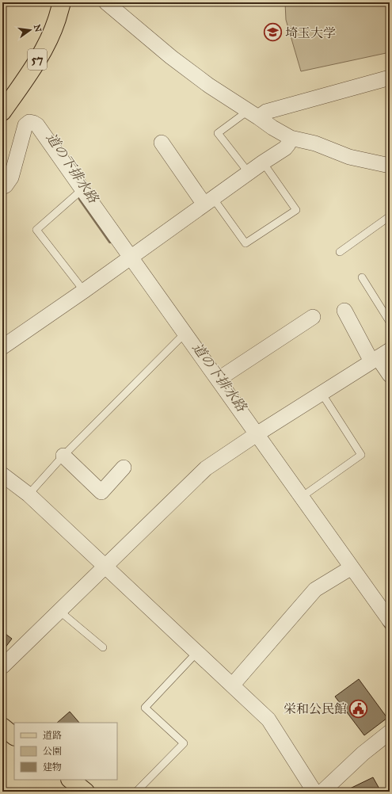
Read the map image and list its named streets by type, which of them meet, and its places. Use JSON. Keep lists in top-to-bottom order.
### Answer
{
  "streets": {
    "main road": ["57"]
  },
  "water": ["道の下排水路"],
  "places": {
    "school or university": ["埼玉大学"],
    "public building": ["栄和公民館"]
  },
  "legend": ["道路", "公園", "建物"],
  "north": "right"
}
